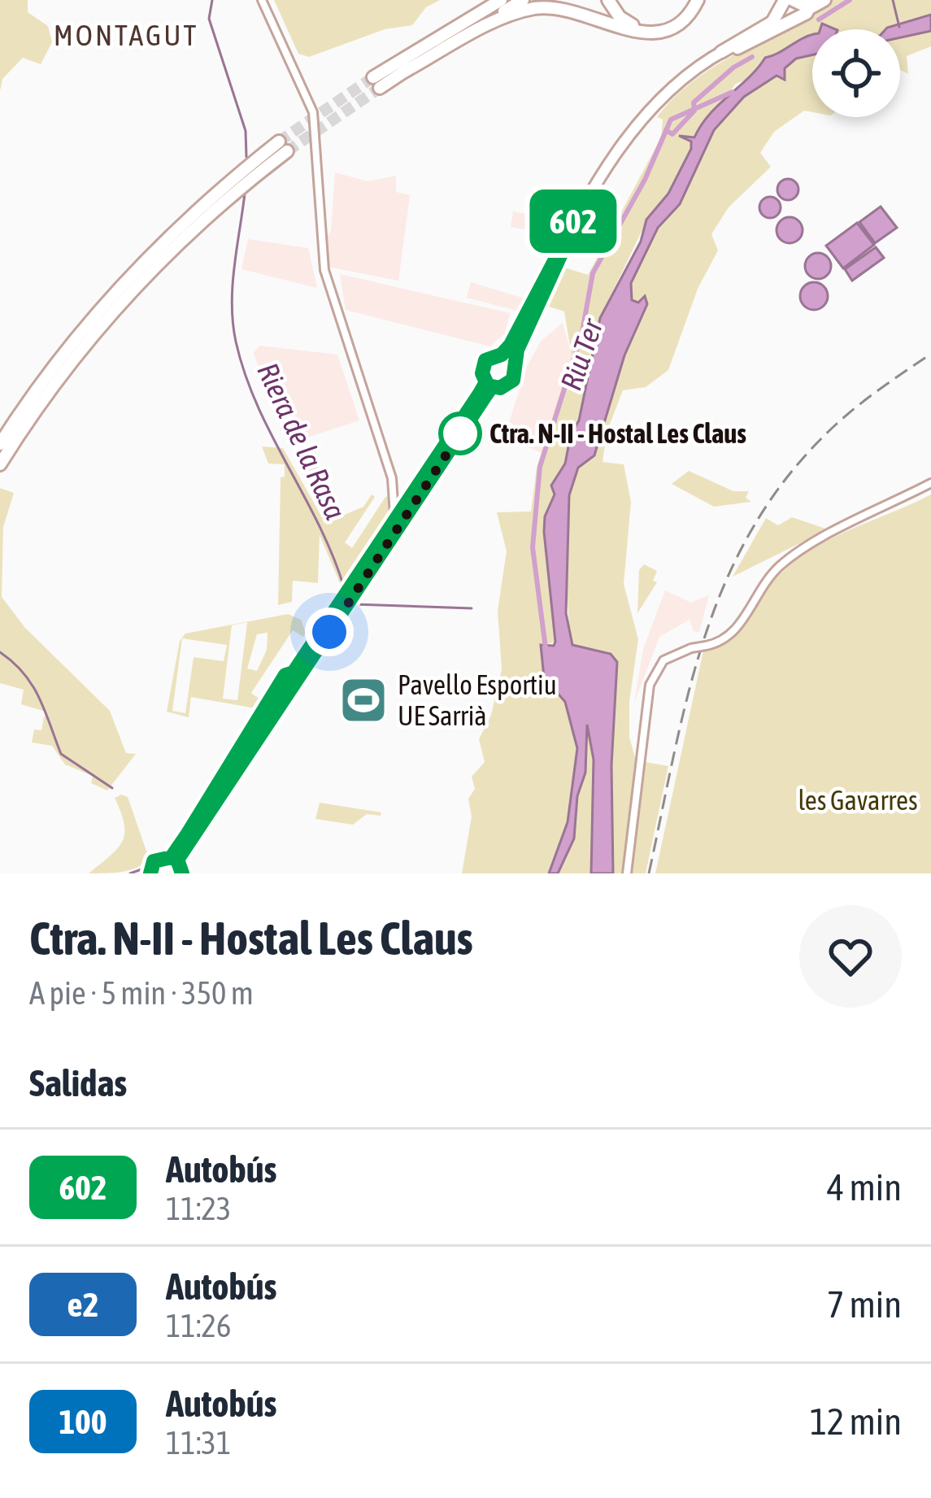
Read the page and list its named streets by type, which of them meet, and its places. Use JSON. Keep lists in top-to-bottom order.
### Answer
{
  "districts": ["MONTAGUT"],
  "water": ["Riu Ter", "Riera de la Rasa"],
  "parks": ["les Gavarres"],
  "places": {
    "other": ["Ctra. N-II - Hostal Les Claus"],
    "sports": ["Pavello Esportiu UE Sarrià"]
  },
  "lines": ["bus line 602"],
  "page": {
    "on_map": "602",
    "heading": [
      ["Ctra. N-II - Hostal Les Claus", "A pie · 5 min · 350 m"],
      "Salidas"
    ],
    "list": [
      {
        "mark": "602",
        "name": "Autobús",
        "note": "11:23",
        "value": "4 min"
      },
      {
        "mark": "e2",
        "name": "Autobús",
        "note": "11:26",
        "value": "7 min"
      },
      {
        "mark": "100",
        "name": "Autobús",
        "note": "11:31",
        "value": "12 min"
      }
    ]
  }
}
